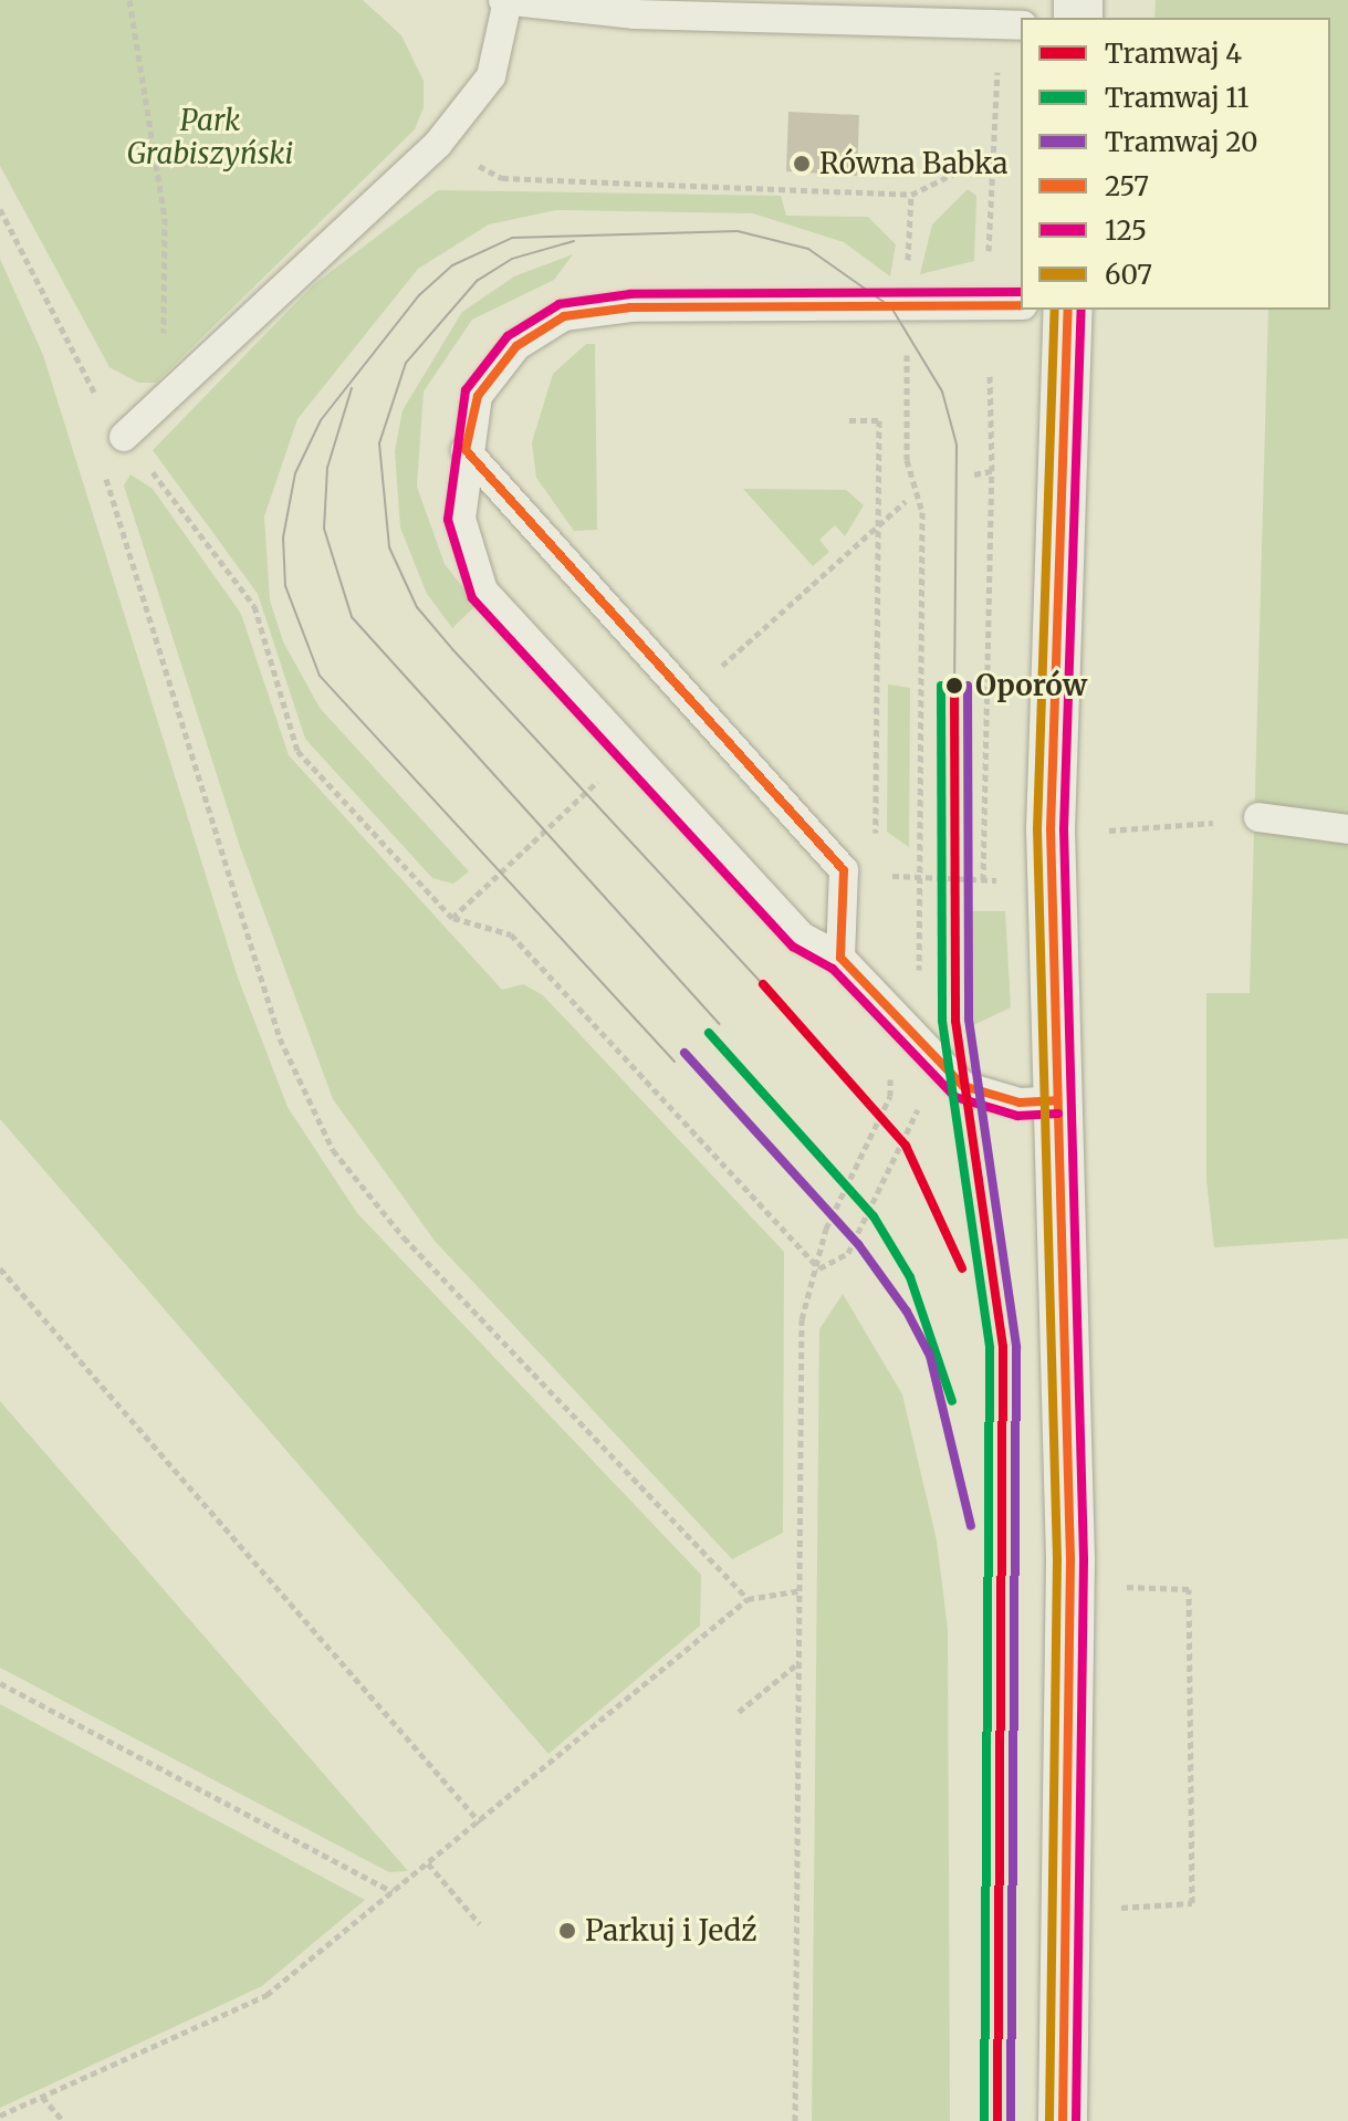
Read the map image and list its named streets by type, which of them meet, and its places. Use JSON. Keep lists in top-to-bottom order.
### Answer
{
  "parks": ["Park Grabiszyński"],
  "places": ["Równa Babka", "Oporów", "Parkuj i Jedź"],
  "lines": [
    "transit line 125",
    "transit line 257",
    "transit line 607",
    "tram line 4",
    "tram line 11",
    "tram line 20"
  ],
  "legend": [
    "Tramwaj 4",
    "Tramwaj 11",
    "Tramwaj 20",
    "257",
    "125",
    "607"
  ]
}
